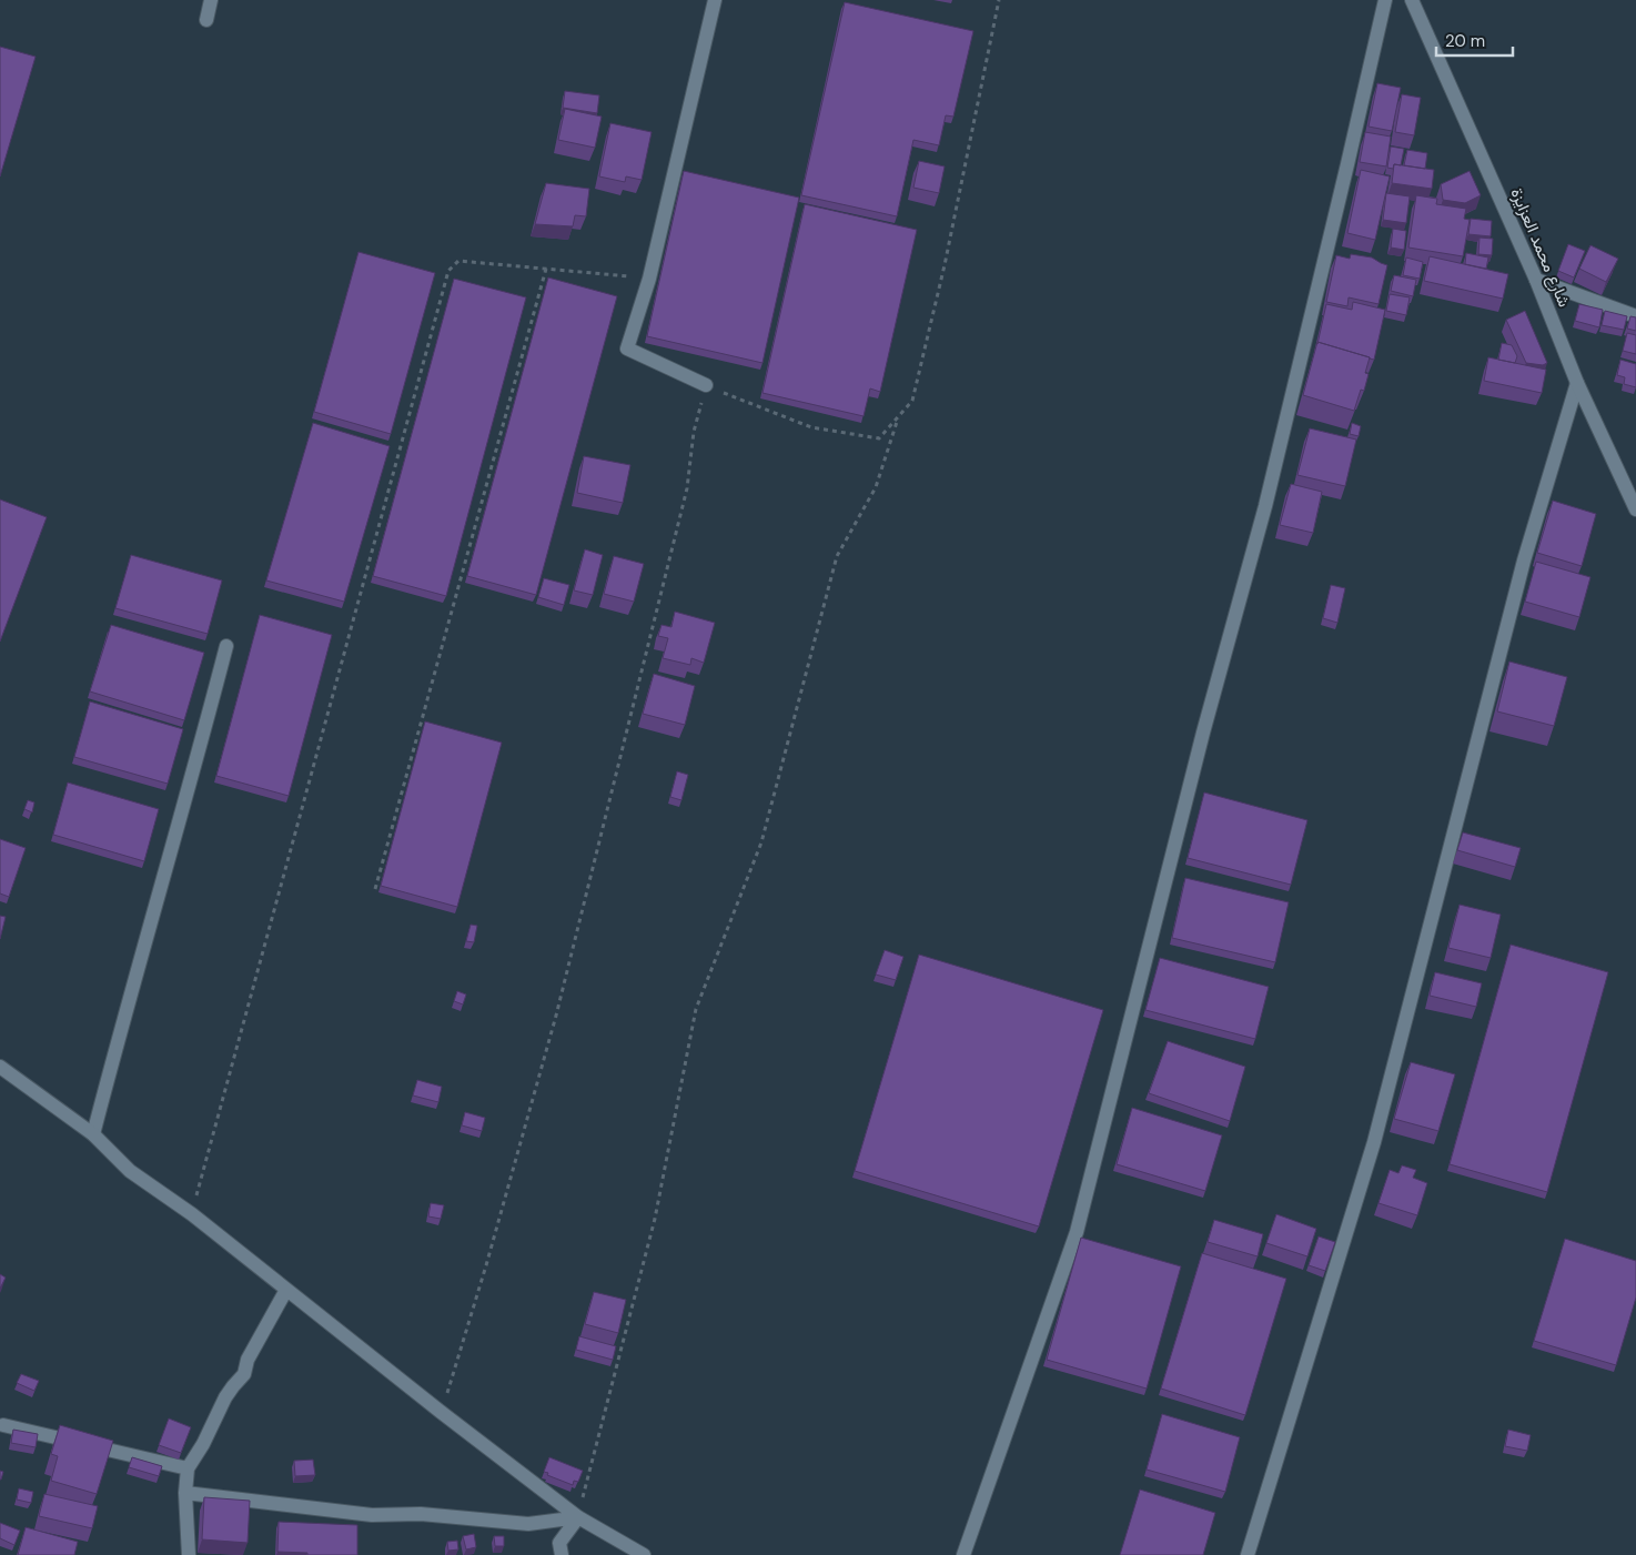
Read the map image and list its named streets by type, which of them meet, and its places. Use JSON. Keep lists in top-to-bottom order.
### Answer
{
  "streets": {
    "street": ["شارع محمد العزايزة"]
  },
  "scale_bar": "20 m"
}
